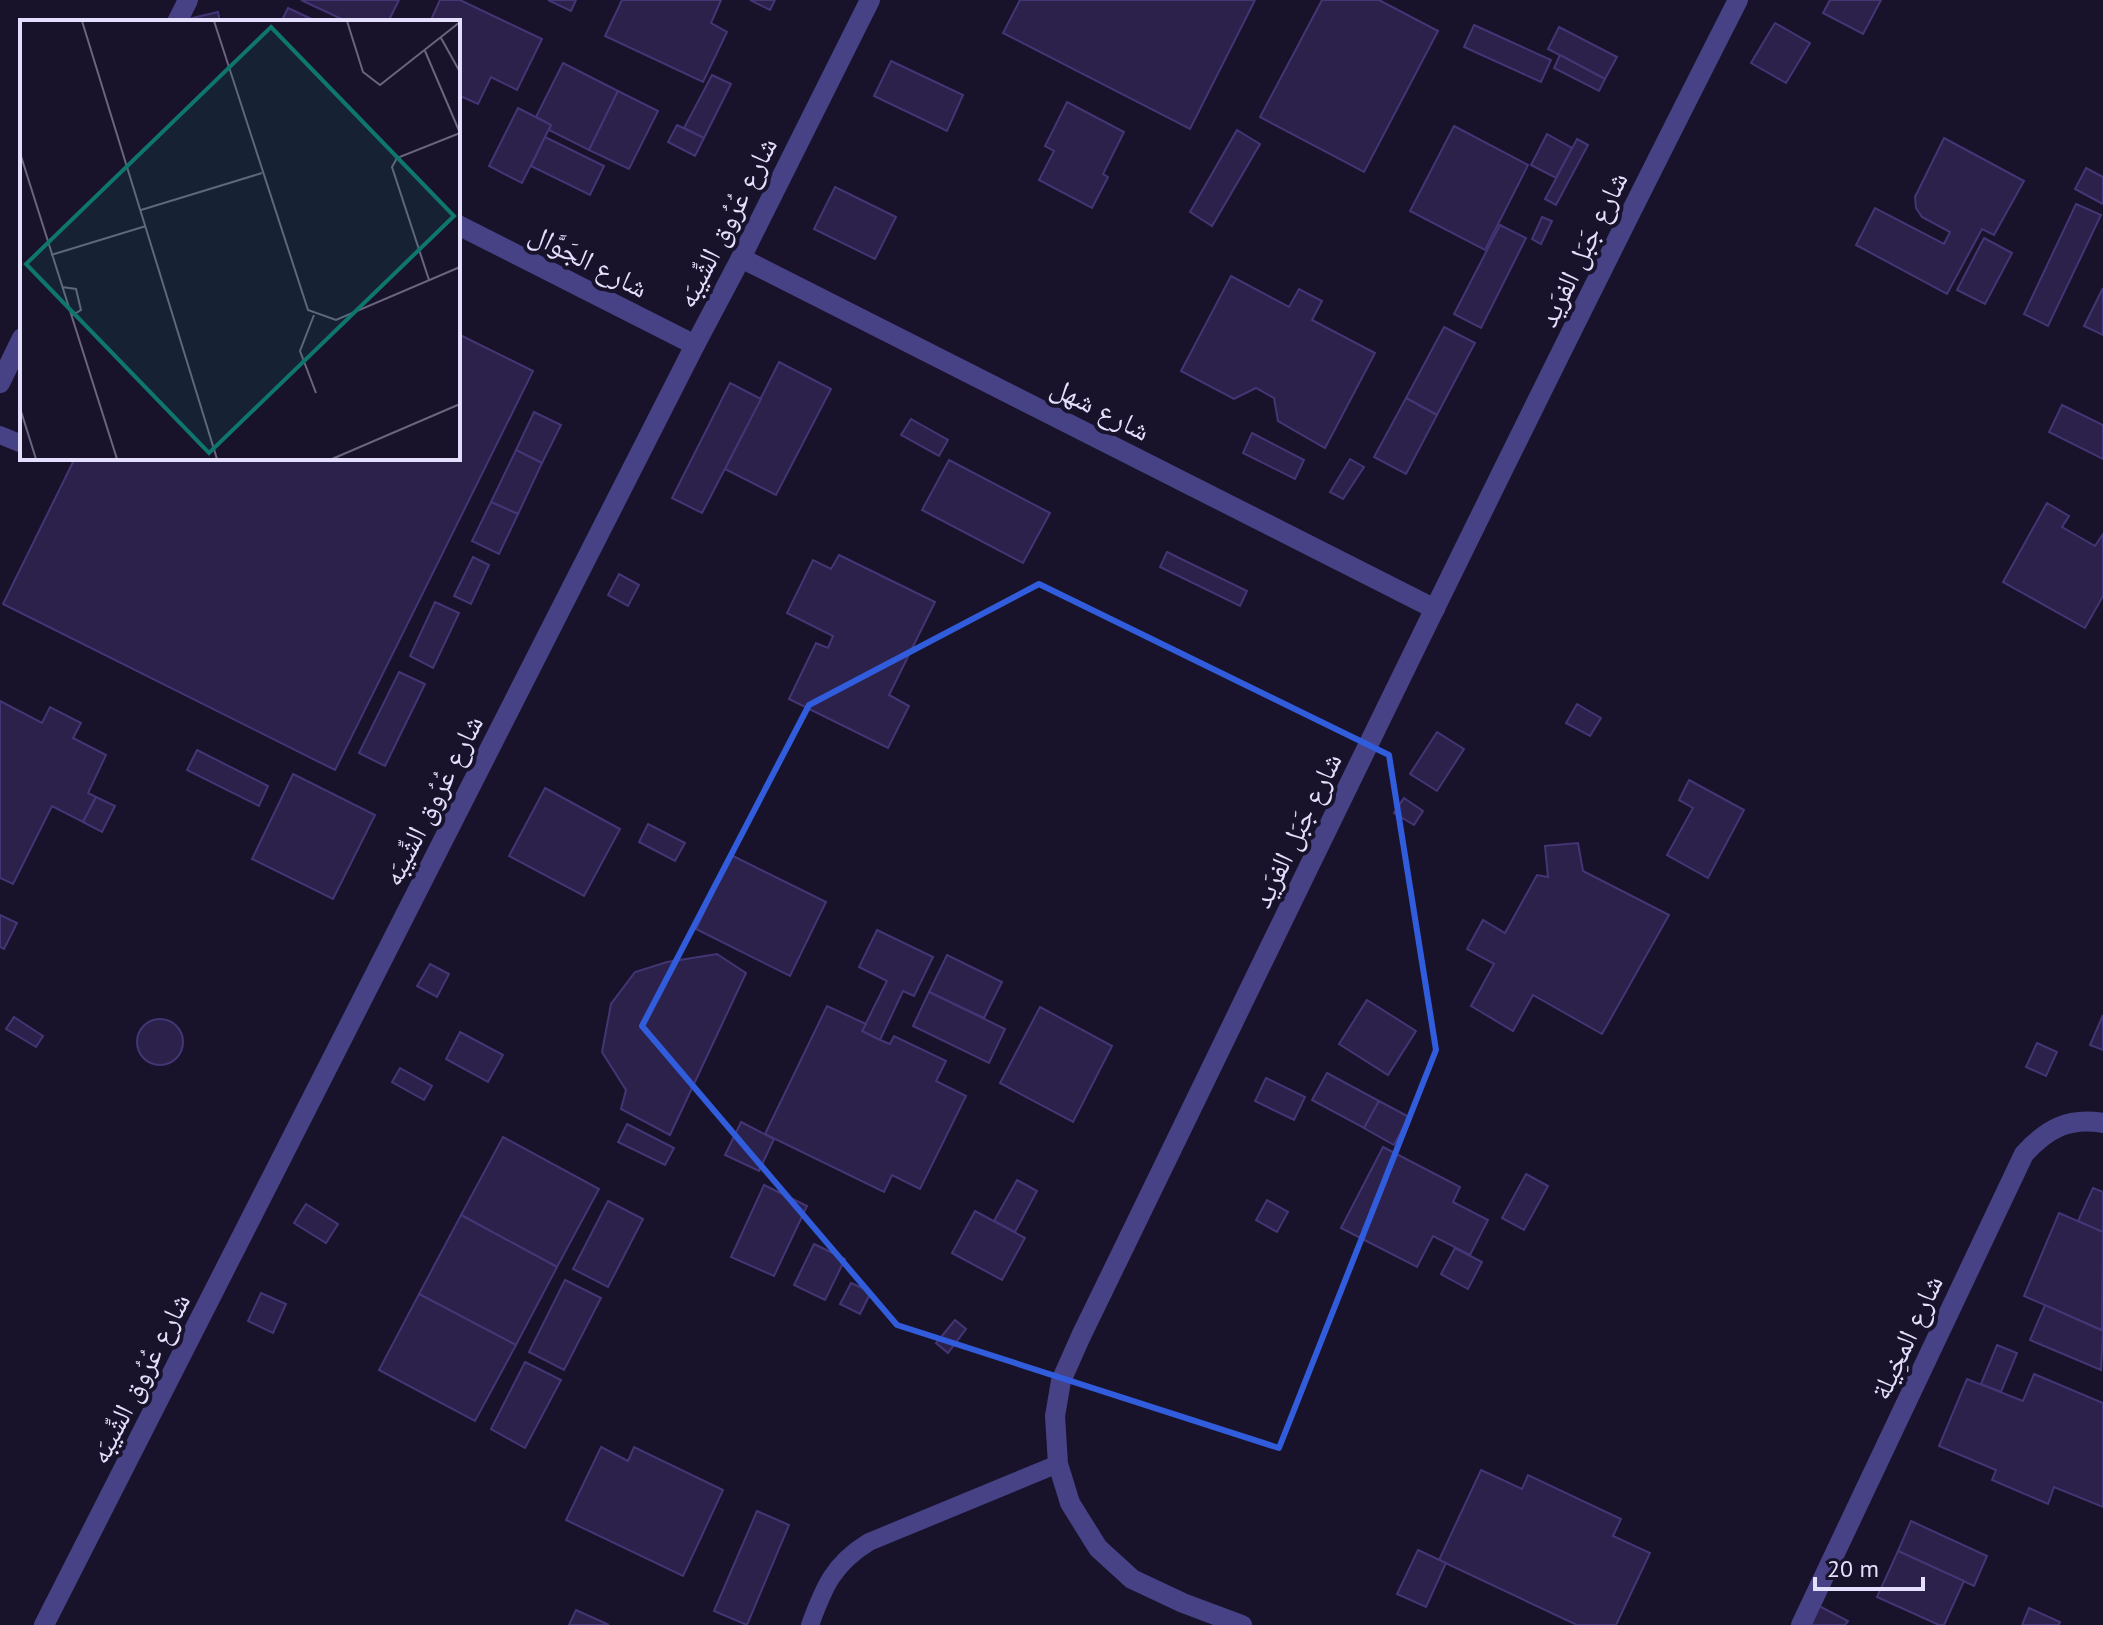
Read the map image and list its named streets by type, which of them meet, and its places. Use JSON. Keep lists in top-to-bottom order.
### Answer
{
  "streets": {
    "street": [
      "شارع عُرُوق الشِّيبَه",
      "شارع جَبَل الفرَيد",
      "شارع الجَوَّال",
      "شارع شهل",
      "شارع المخِيلة"
    ]
  },
  "crossings": [
    ["شارع عُرُوق الشِّيبَه", "شارع الجَوَّال"],
    ["شارع عُرُوق الشِّيبَه", "شارع شهل"],
    ["شارع جَبَل الفرَيد", "شارع شهل"]
  ],
  "scale_bar": "20 m"
}
